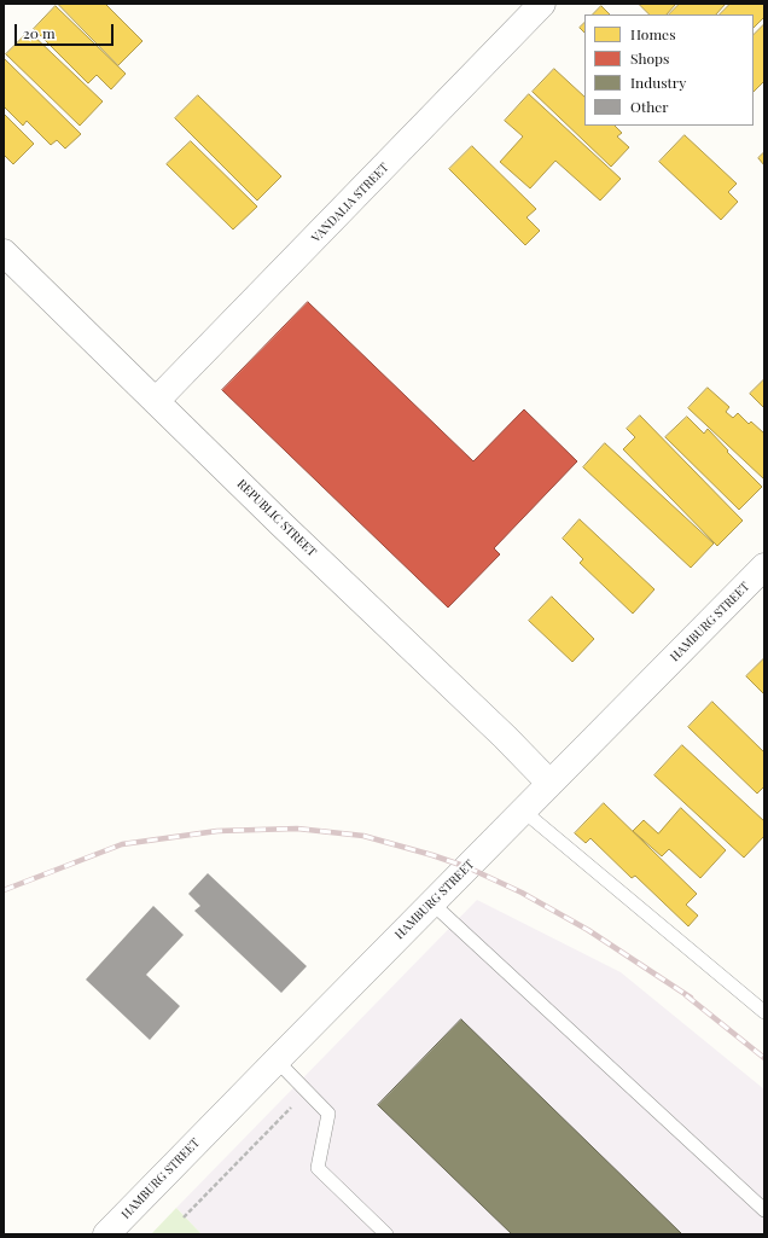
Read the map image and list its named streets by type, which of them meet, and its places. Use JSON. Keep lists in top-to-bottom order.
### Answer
{
  "streets": {
    "street": ["VANDALIA STREET", "REPUBLIC STREET", "HAMBURG STREET"]
  },
  "crossings": [
    ["VANDALIA STREET", "REPUBLIC STREET"],
    ["REPUBLIC STREET", "HAMBURG STREET"]
  ],
  "legend": [
    "Homes",
    "Shops",
    "Industry",
    "Other"
  ],
  "scale_bar": "20 m"
}
